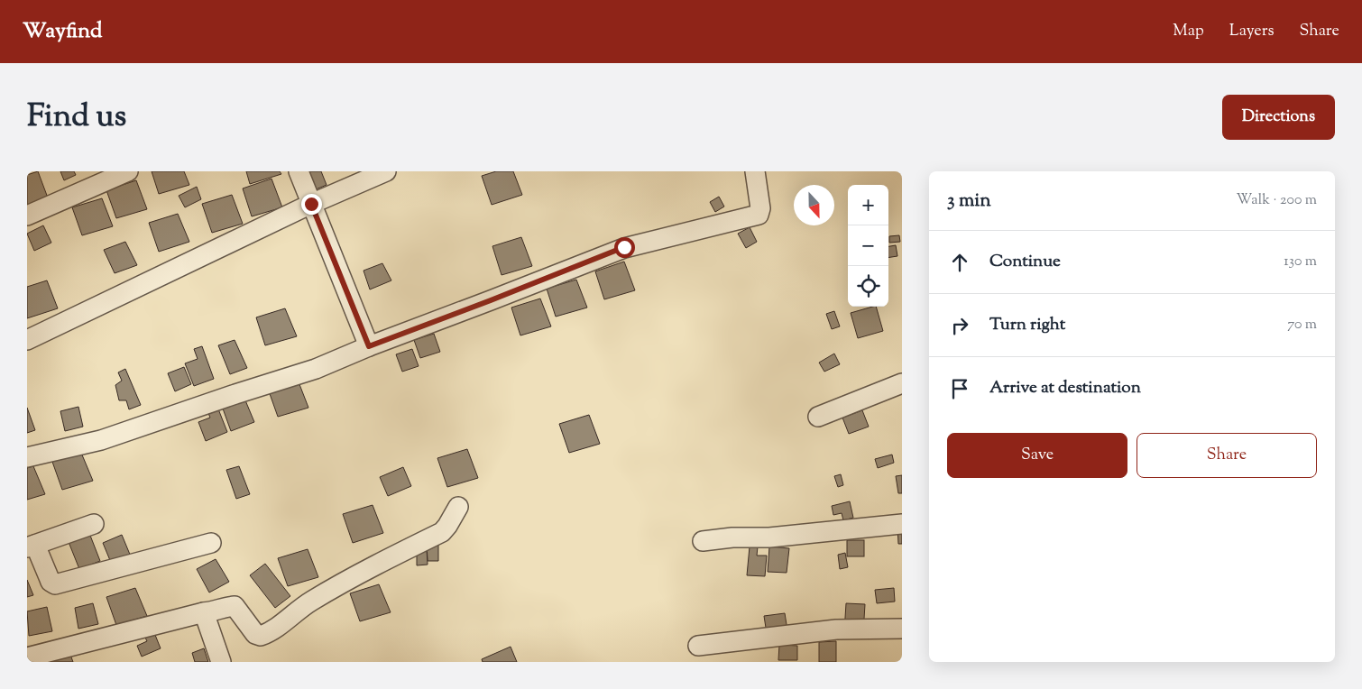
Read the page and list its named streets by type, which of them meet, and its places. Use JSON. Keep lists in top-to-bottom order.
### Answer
{
  "north": "bottom",
  "page": {
    "header": "Wayfind",
    "nav": ["Map", "Layers", "Share"],
    "title": "Find us",
    "buttons": [
      "Directions",
      ["Save", "Share"]
    ],
    "heading": ["3 min", "Walk · 200 m"],
    "map_buttons": ["+", "−"],
    "list": [
      ["Continue", "130 m"],
      ["Turn right", "70 m"],
      "Arrive at destination"
    ]
  }
}
